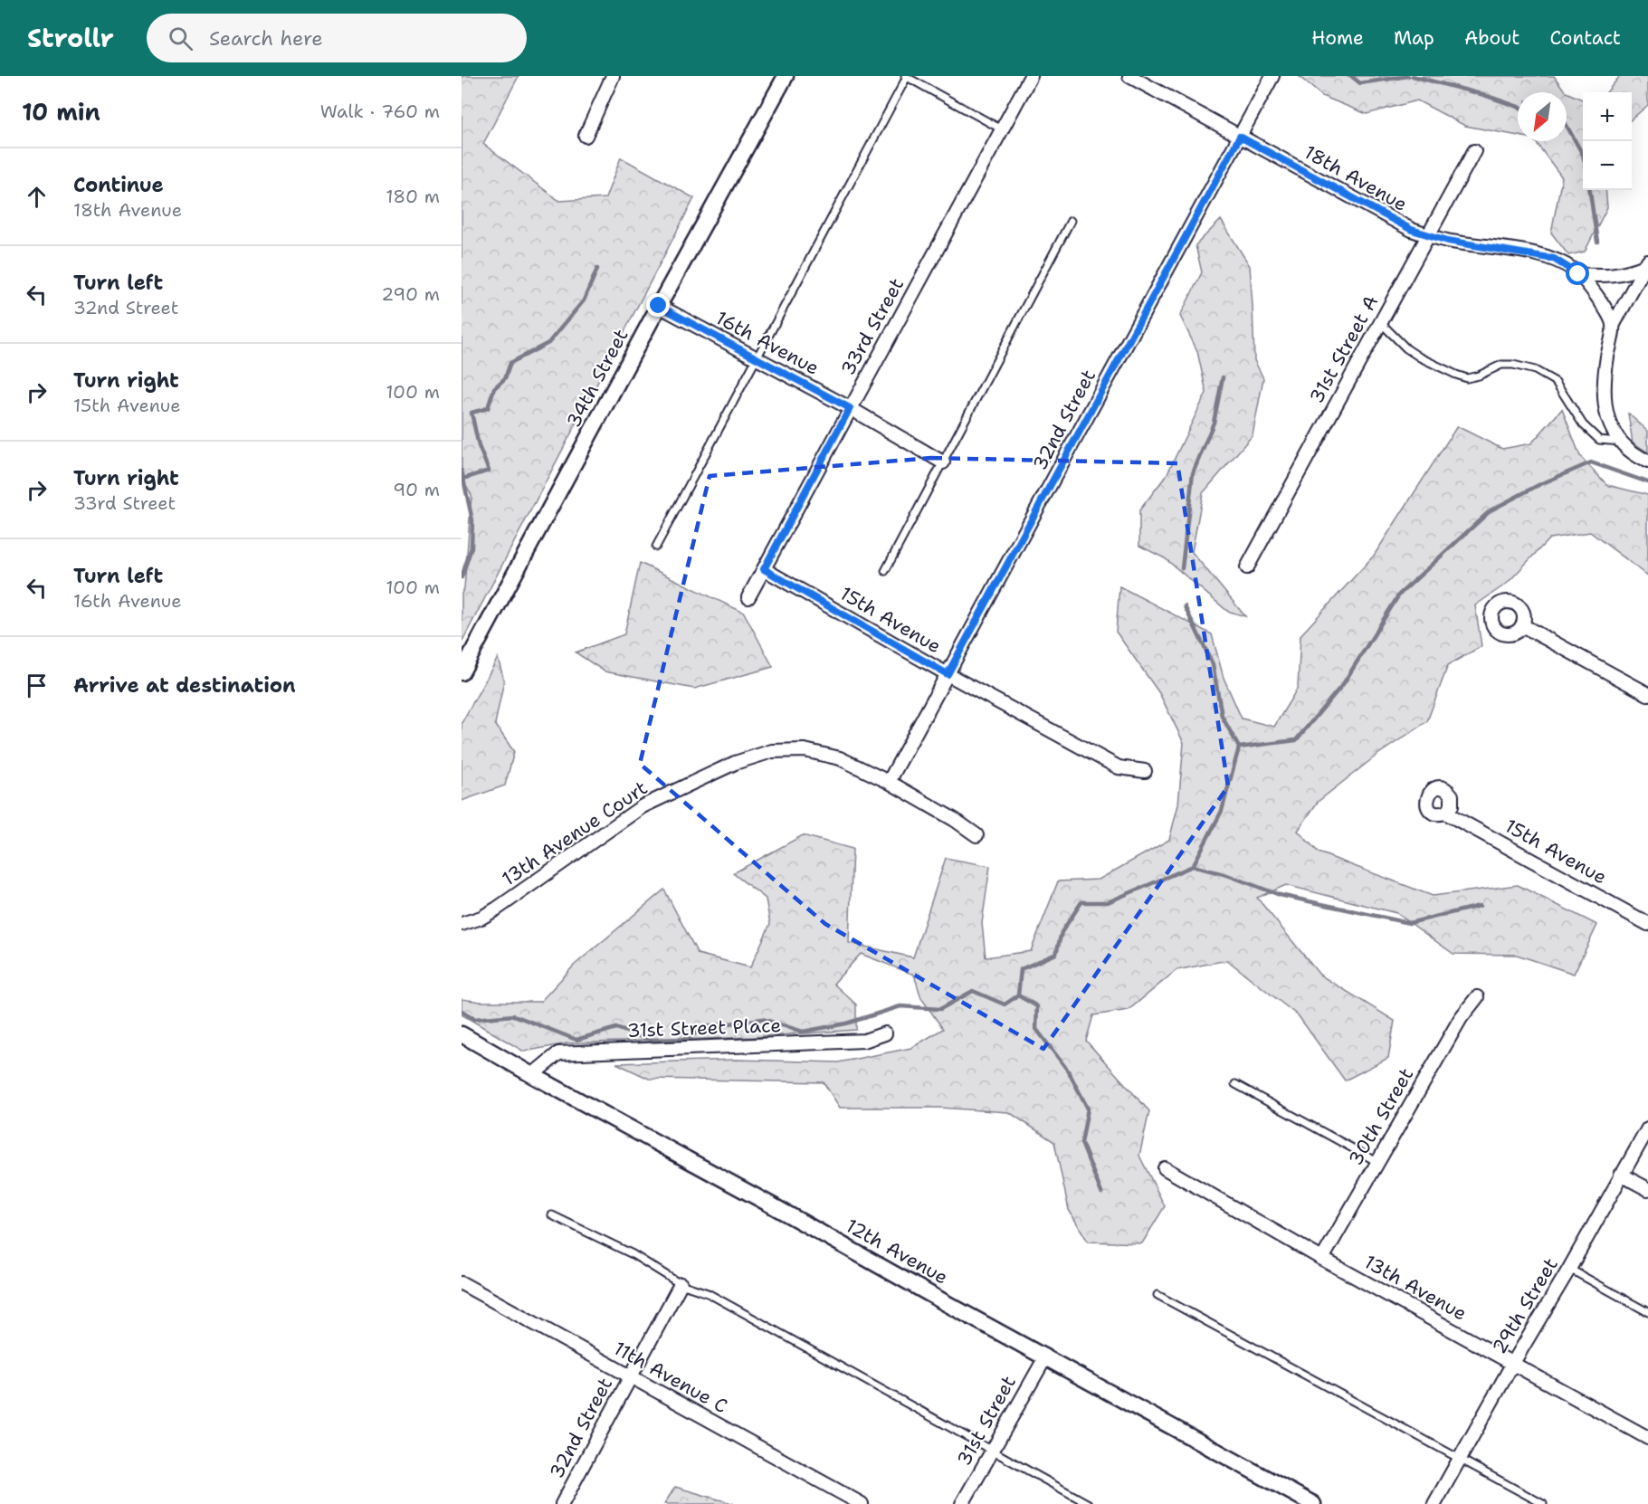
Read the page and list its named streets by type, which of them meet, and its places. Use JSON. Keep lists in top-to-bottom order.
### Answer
{
  "streets": {
    "street": [
      "18th Avenue",
      "33rd Street",
      "16th Avenue",
      "31st Street A",
      "34th Street",
      "32nd Street",
      "15th Avenue",
      "13th Avenue Court",
      "31st Street Place",
      "30th Street",
      "12th Avenue",
      "13th Avenue",
      "29th Street",
      "11th Avenue C",
      "31st Street"
    ]
  },
  "crossings": [
    ["18th Avenue", "31st Street A"],
    ["18th Avenue", "32nd Street"],
    ["33rd Street", "16th Avenue"],
    ["33rd Street", "15th Avenue"],
    ["16th Avenue", "34th Street"],
    ["32nd Street", "15th Avenue"],
    ["32nd Street", "13th Avenue Court"],
    ["32nd Street", "11th Avenue C"],
    ["31st Street Place", "12th Avenue"],
    ["30th Street", "13th Avenue"],
    ["12th Avenue", "31st Street"],
    ["13th Avenue", "29th Street"]
  ],
  "north": "bottom left",
  "page": {
    "header": "Strollr",
    "search": "Search here",
    "nav": [
      "Home",
      "Map",
      "About",
      "Contact"
    ],
    "heading": ["10 min", "Walk · 760 m"],
    "map_buttons": ["+", "−"],
    "list": [
      ["Continue", "18th Avenue", "180 m"],
      ["Turn left", "32nd Street", "290 m"],
      ["Turn right", "15th Avenue", "100 m"],
      ["Turn right", "33rd Street", "90 m"],
      ["Turn left", "16th Avenue", "100 m"],
      "Arrive at destination"
    ]
  }
}
